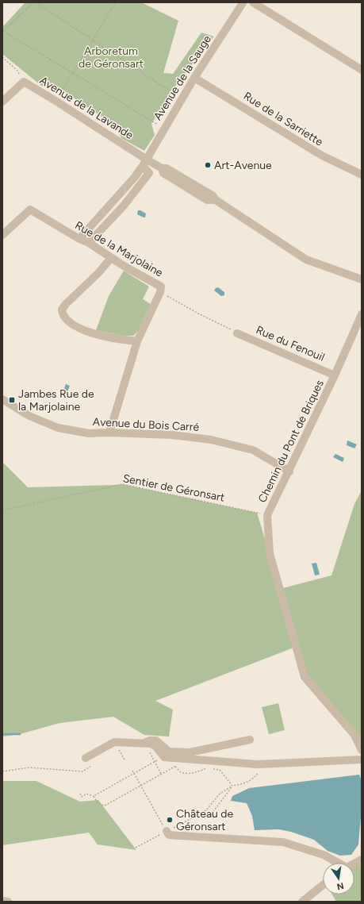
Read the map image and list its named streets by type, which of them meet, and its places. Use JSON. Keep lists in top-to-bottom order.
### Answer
{
  "streets": {
    "street": [
      "Avenue de la Sauge",
      "Avenue de la Lavande",
      "Rue de la Sarriette",
      "Rue de la Marjolaine",
      "Rue du Fenouil",
      "Avenue du Bois Carré",
      "Chemin du Pont de Briques"
    ],
    "path": ["Sentier de Géronsart"]
  },
  "crossings": [
    ["Avenue de la Sauge", "Avenue de la Lavande"],
    ["Avenue de la Sauge", "Rue de la Sarriette"],
    ["Avenue de la Sauge", "Rue de la Marjolaine"],
    ["Rue de la Marjolaine", "Avenue du Bois Carré"],
    ["Rue du Fenouil", "Chemin du Pont de Briques"],
    ["Avenue du Bois Carré", "Chemin du Pont de Briques"],
    ["Chemin du Pont de Briques", "Sentier de Géronsart"]
  ],
  "parks": ["Arboretum de Géronsart"],
  "places": {
    "other": ["Art-Avenue", "Château de Géronsart"],
    "transit": ["Jambes Rue de la Marjolaine"]
  },
  "north": "bottom"
}
